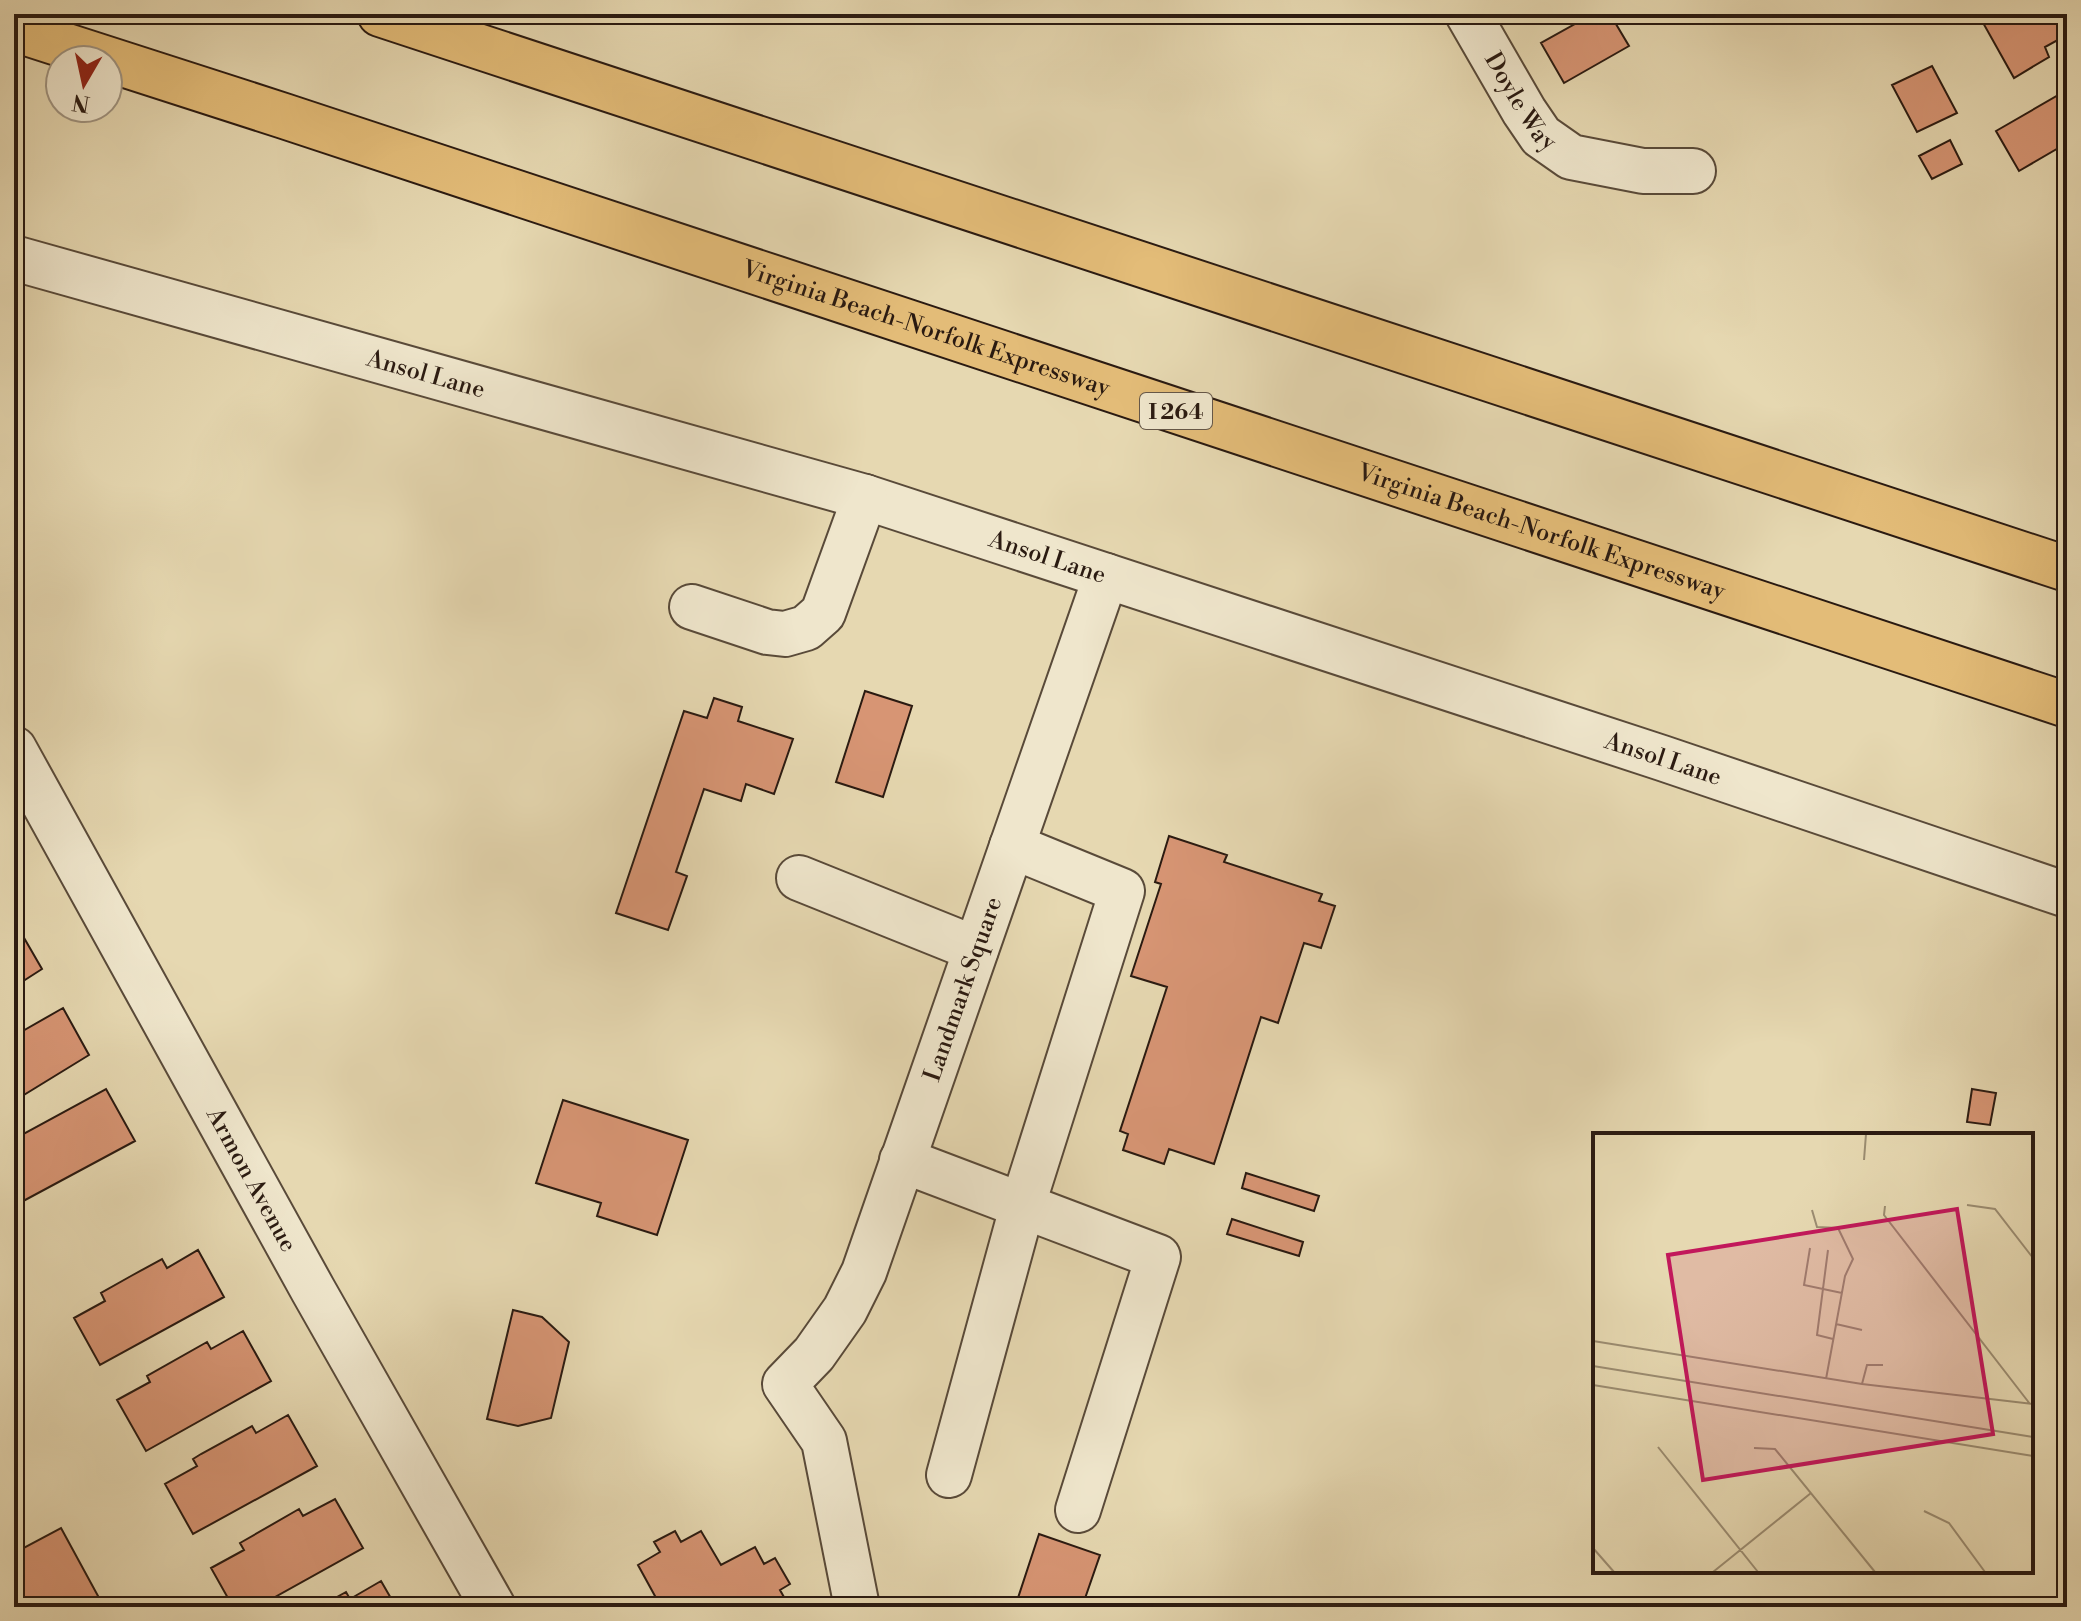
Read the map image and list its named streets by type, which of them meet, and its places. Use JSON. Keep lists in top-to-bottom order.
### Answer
{
  "streets": {
    "highway": ["Virginia Beach-Norfolk Expressway", "I 264"],
    "street": [
      "Doyle Way",
      "Ansol Lane",
      "Landmark Square",
      "Armon Avenue"
    ]
  },
  "crossings": [
    ["Ansol Lane", "Landmark Square"]
  ],
  "north": "bottom"
}
